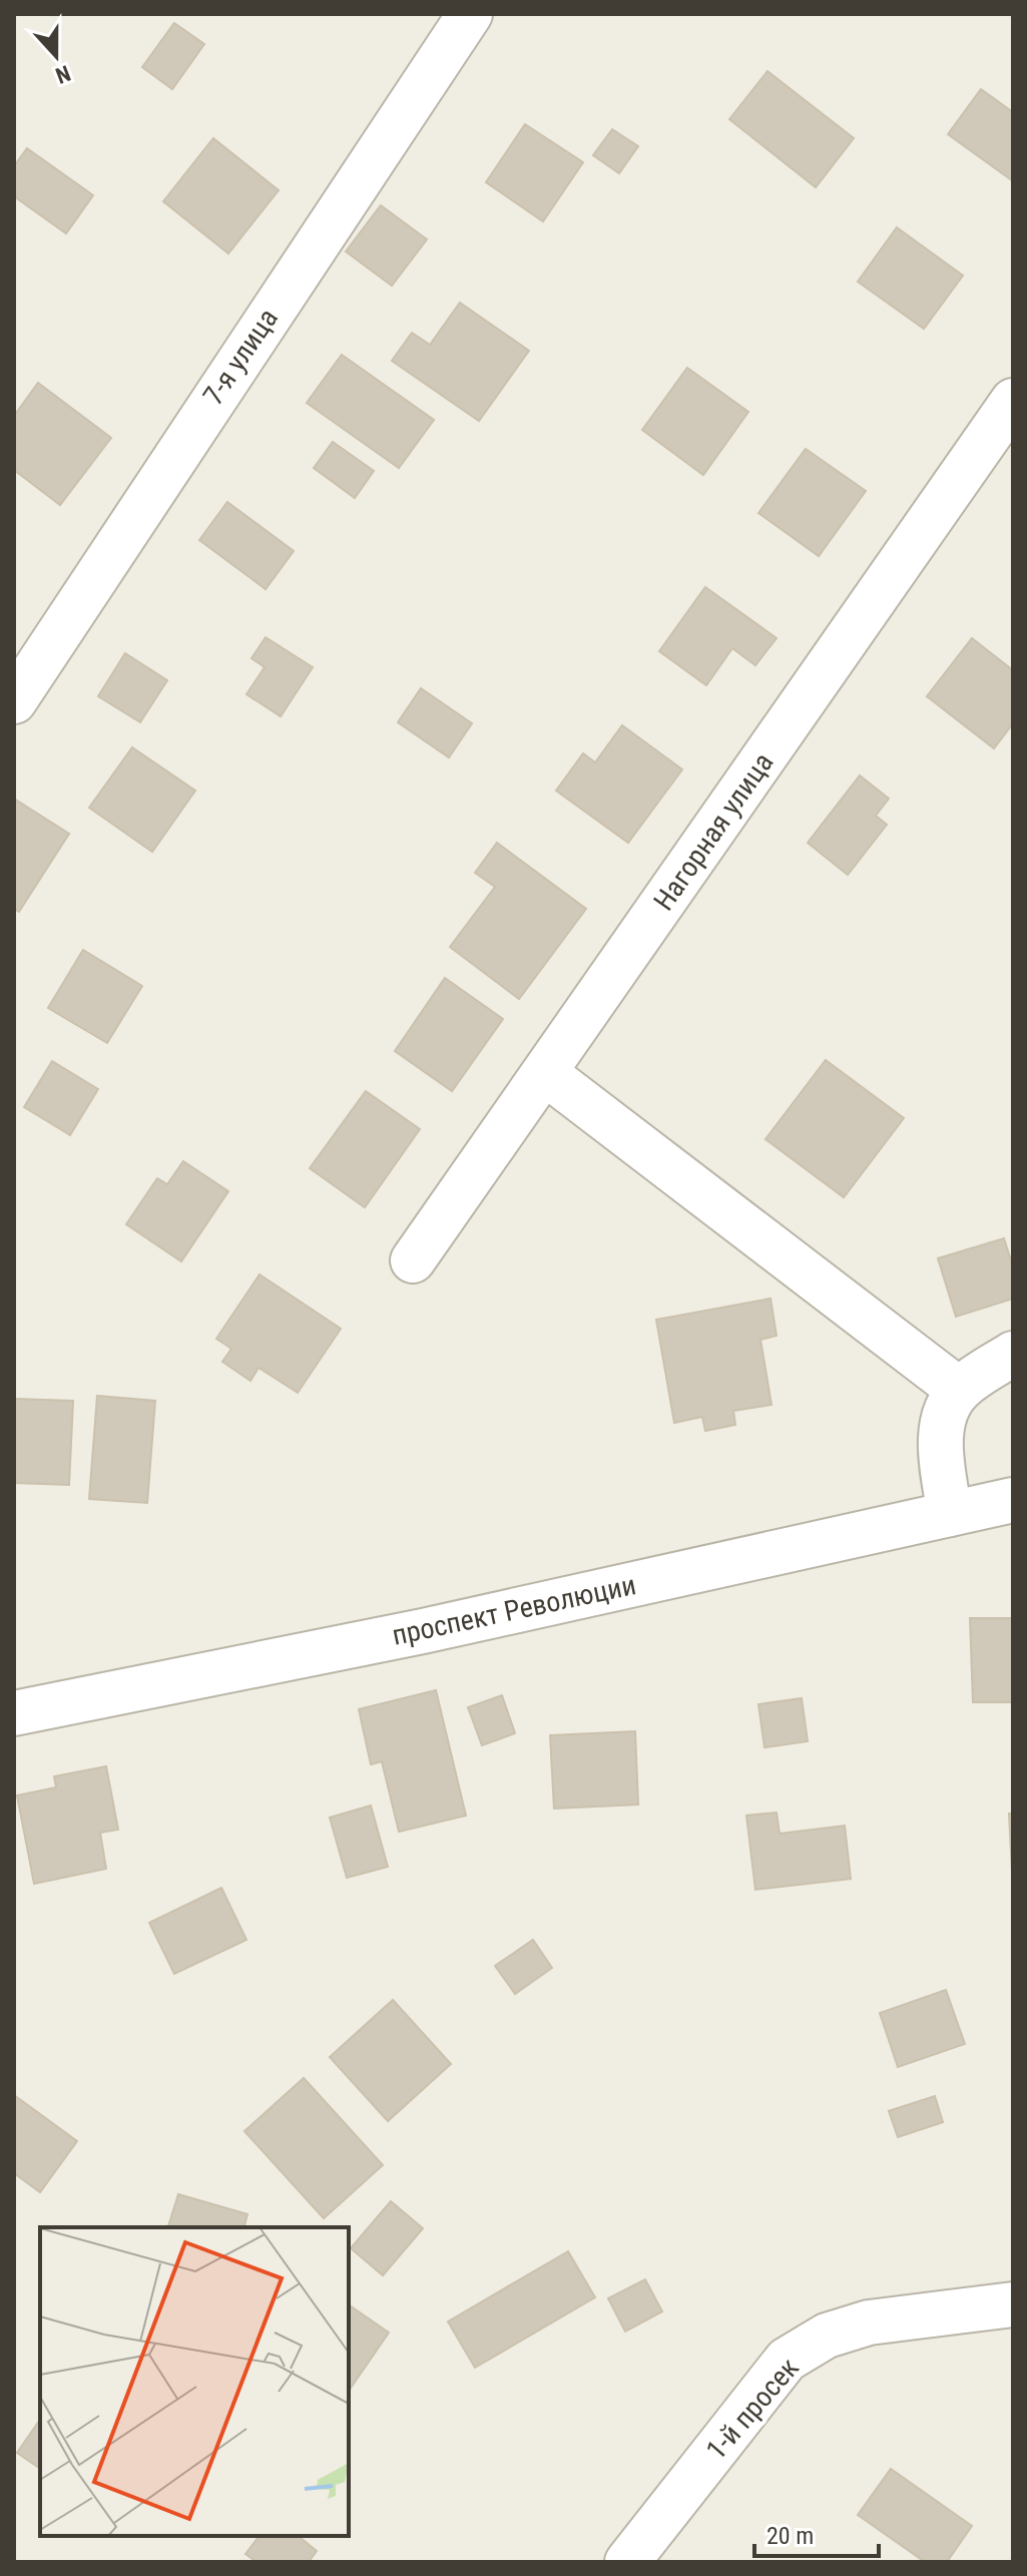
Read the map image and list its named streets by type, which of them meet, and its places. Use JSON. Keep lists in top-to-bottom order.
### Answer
{
  "streets": {
    "street": [
      "7-я улица",
      "Нагорная улица",
      "проспект Революции",
      "1-й просек"
    ]
  },
  "scale_bar": "20 m",
  "north": "bottom"
}
